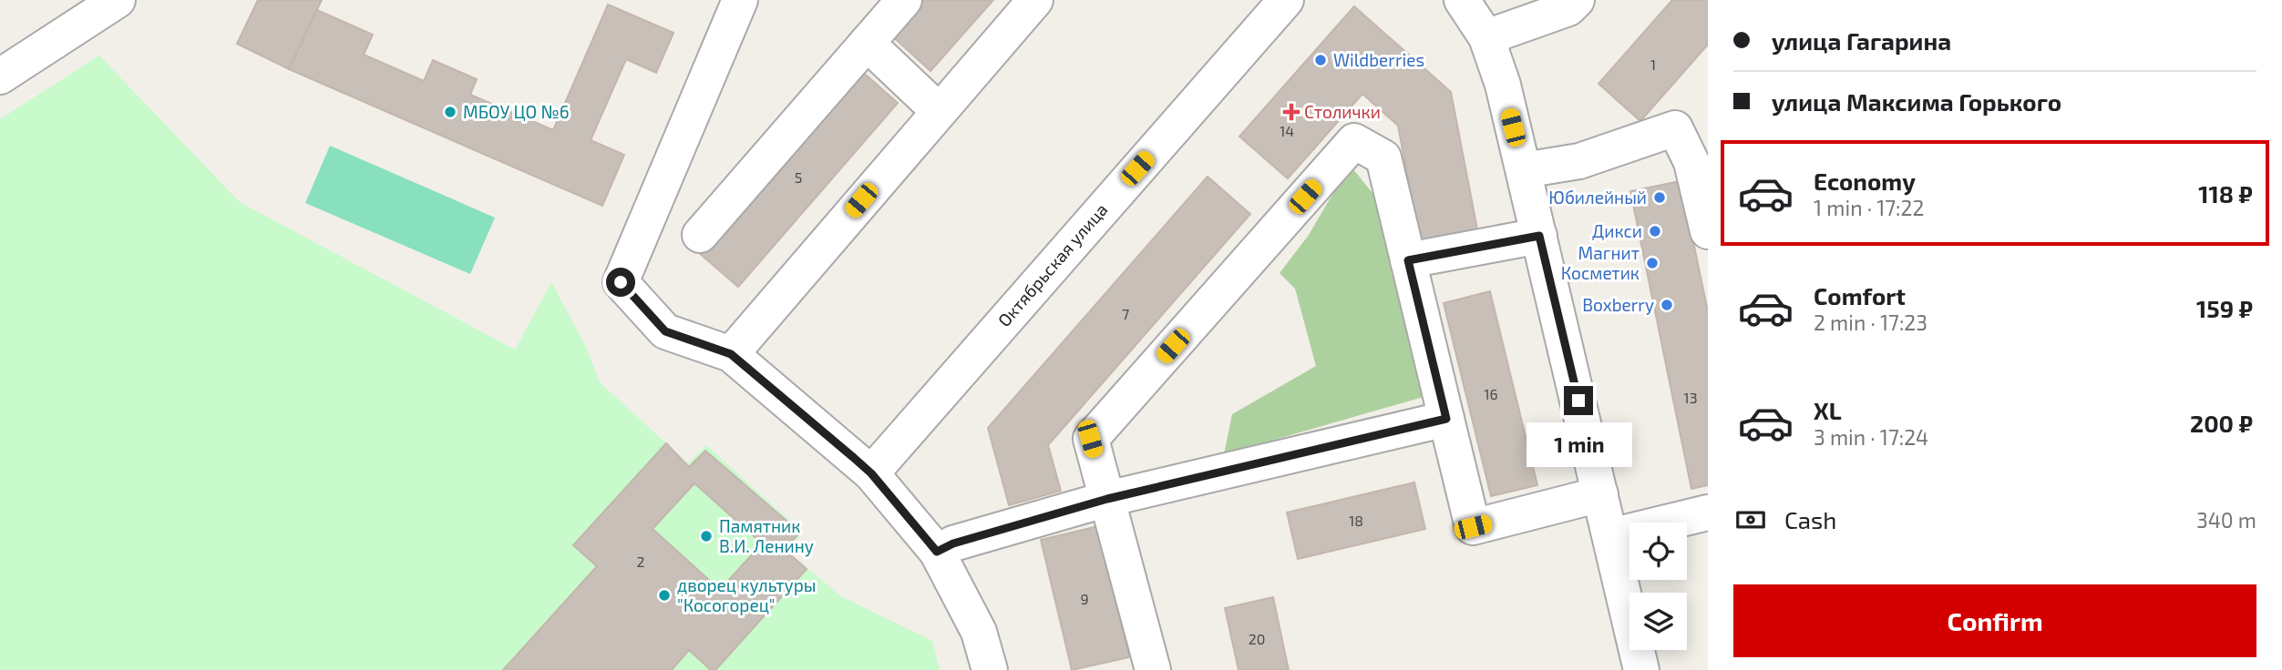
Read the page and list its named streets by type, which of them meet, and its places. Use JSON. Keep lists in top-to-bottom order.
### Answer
{
  "streets": {
    "street": ["Октябрьская улица"]
  },
  "places": {
    "other": [
      "Wildberries",
      "МБОУ ЦО №6",
      "Юбилейный",
      "Дикси",
      "Магнит Косметик",
      "Boxberry",
      "Памятник В.И. Ленину",
      "дворец культуры \"Косогорец\""
    ],
    "health": ["Столички"]
  },
  "house_numbers": [
    "1",
    "14",
    "5",
    "7",
    "16",
    "13",
    "18",
    "2",
    "9",
    "20"
  ],
  "page": {
    "banner": ["улица Гагарина", "улица Максима Горького"],
    "list": [
      {
        "name": "Economy",
        "note": "1 min · 17:22",
        "value": "118 ₽"
      },
      {
        "name": "Comfort",
        "note": "2 min · 17:23",
        "value": "159 ₽"
      },
      {
        "name": "XL",
        "note": "3 min · 17:24",
        "value": "200 ₽"
      }
    ],
    "bubble": "1 min",
    "pay": ["Cash", "340 m"],
    "buttons": "Confirm"
  }
}
